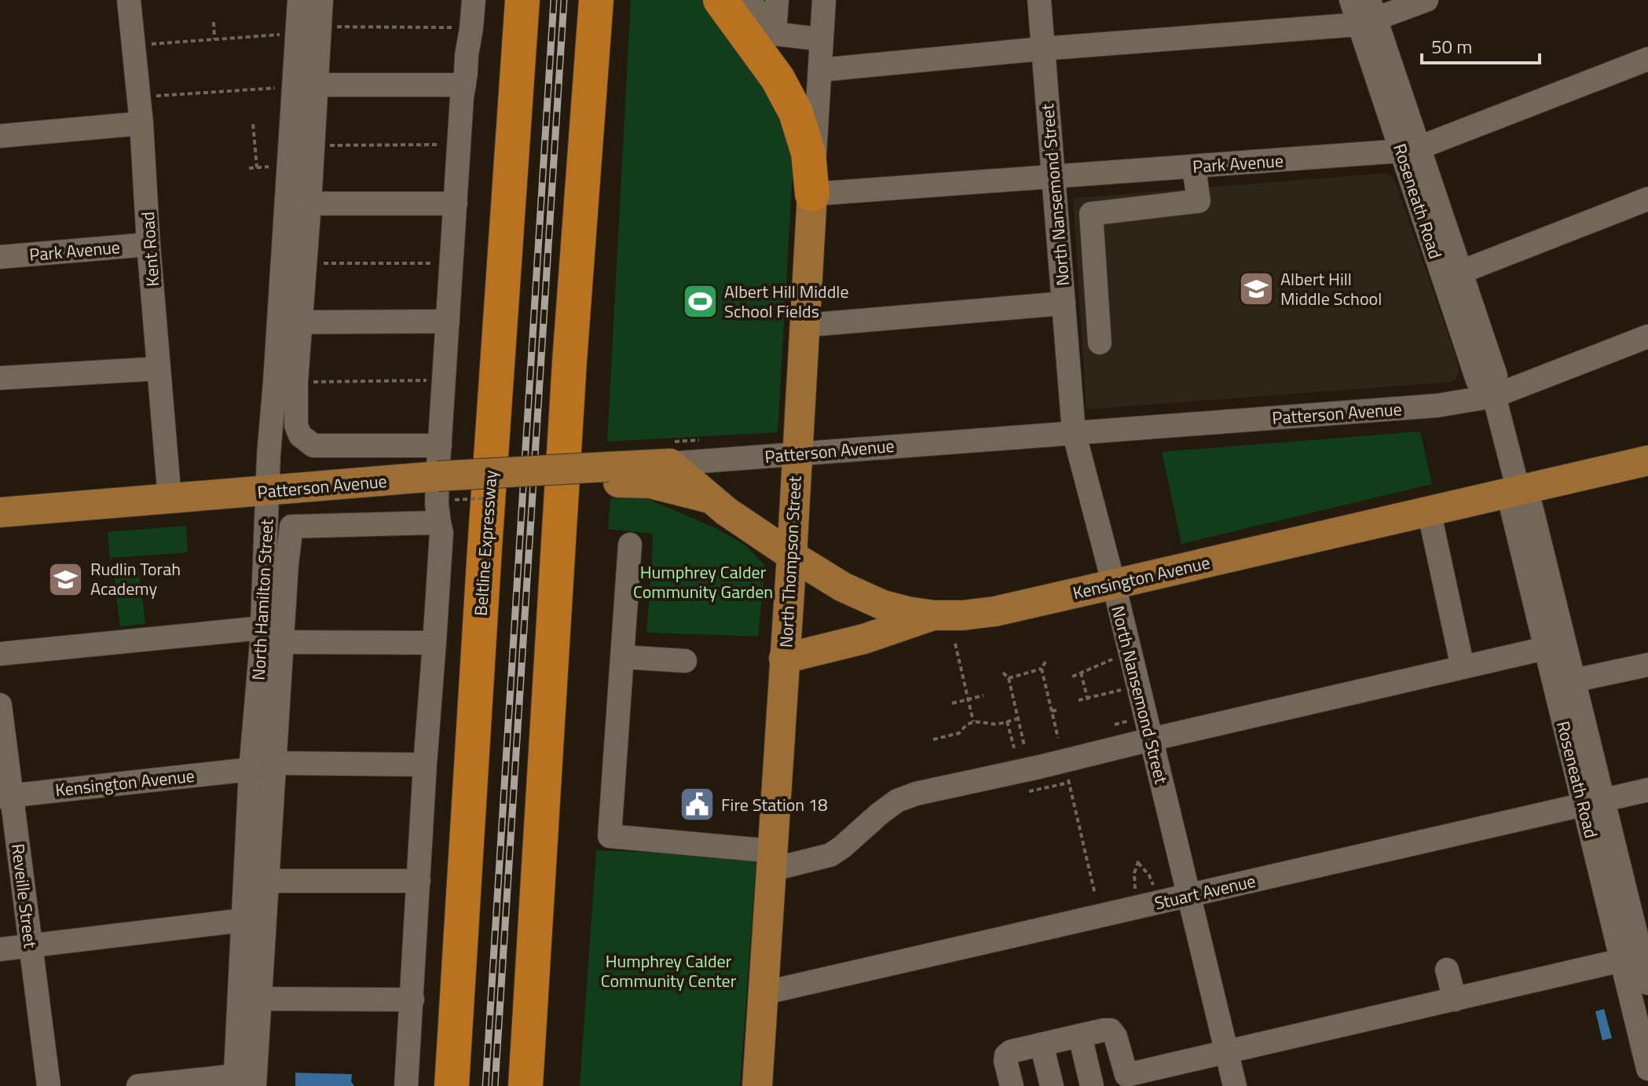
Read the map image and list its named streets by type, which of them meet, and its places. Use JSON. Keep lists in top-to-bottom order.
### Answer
{
  "streets": {
    "highway": ["Beltline Expressway"],
    "main road": ["Patterson Avenue", "North Thompson Street", "Kensington Avenue"],
    "street": [
      "Park Avenue",
      "North Nansemond Street",
      "Roseneath Road",
      "Kent Road",
      "North Hamilton Street",
      "Stuart Avenue",
      "Reveille Street"
    ]
  },
  "crossings": [
    ["Park Avenue", "North Nansemond Street"],
    ["Park Avenue", "Roseneath Road"],
    ["Park Avenue", "Kent Road"],
    ["Park Avenue", "North Thompson Street"],
    ["North Nansemond Street", "Patterson Avenue"],
    ["North Nansemond Street", "Kensington Avenue"],
    ["North Nansemond Street", "Stuart Avenue"],
    ["Roseneath Road", "Patterson Avenue"],
    ["Roseneath Road", "Kensington Avenue"],
    ["Roseneath Road", "Stuart Avenue"],
    ["Kent Road", "Patterson Avenue"],
    ["Patterson Avenue", "North Thompson Street"],
    ["Patterson Avenue", "Kensington Avenue"],
    ["Patterson Avenue", "North Hamilton Street"],
    ["North Thompson Street", "Kensington Avenue"],
    ["North Thompson Street", "Stuart Avenue"],
    ["Kensington Avenue", "North Hamilton Street"],
    ["Kensington Avenue", "Reveille Street"]
  ],
  "parks": ["Humphrey Calder Community Garden", "Humphrey Calder Community Center"],
  "places": {
    "school or university": ["Albert Hill Middle School", "Rudlin Torah Academy"],
    "sports": ["Albert Hill Middle School Fields"],
    "public building": ["Fire Station 18"]
  },
  "scale_bar": "50 m"
}
